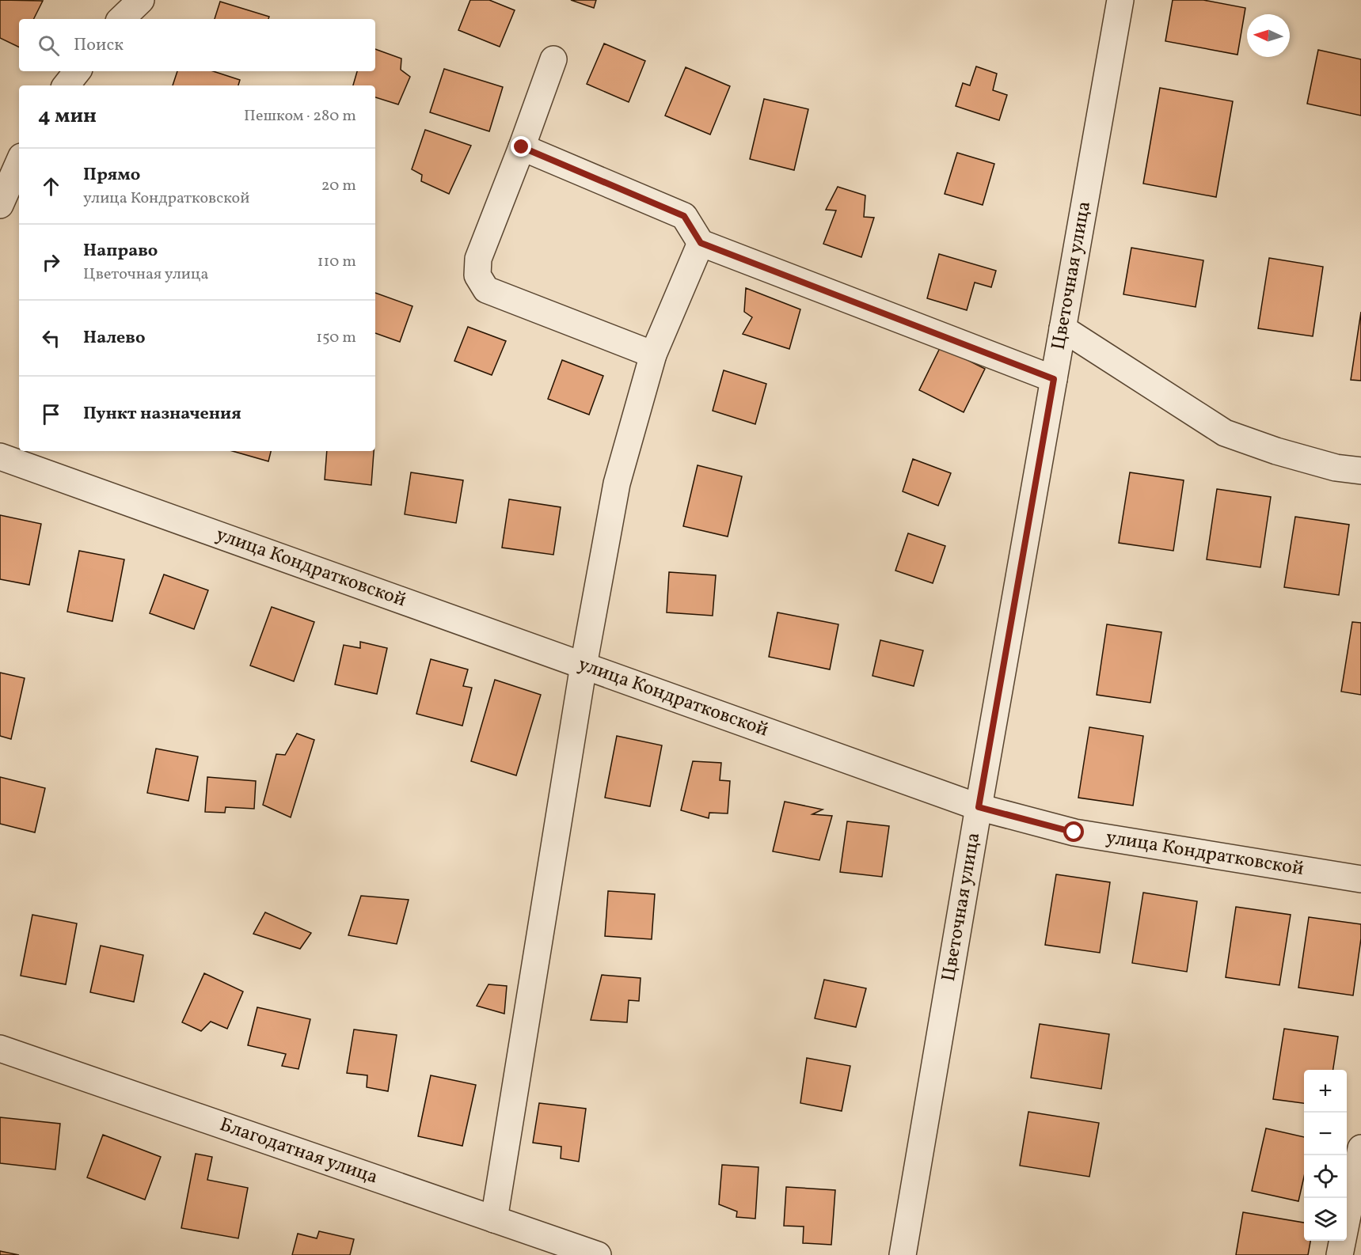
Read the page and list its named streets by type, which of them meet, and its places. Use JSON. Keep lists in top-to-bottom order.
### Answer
{
  "streets": {
    "street": ["Цветочная улица", "улица Кондратковской", "Благодатная улица"]
  },
  "crossings": [
    ["Цветочная улица", "улица Кондратковской"]
  ],
  "north": "left",
  "page": {
    "search": "Поиск",
    "heading": ["4 мин", "Пешком · 280 m"],
    "list": [
      ["Прямо", "улица Кондратковской", "20 m"],
      ["Направо", "Цветочная улица", "110 m"],
      ["Налево", "150 m"],
      "Пункт назначения"
    ],
    "map_buttons": ["+", "−"]
  }
}
